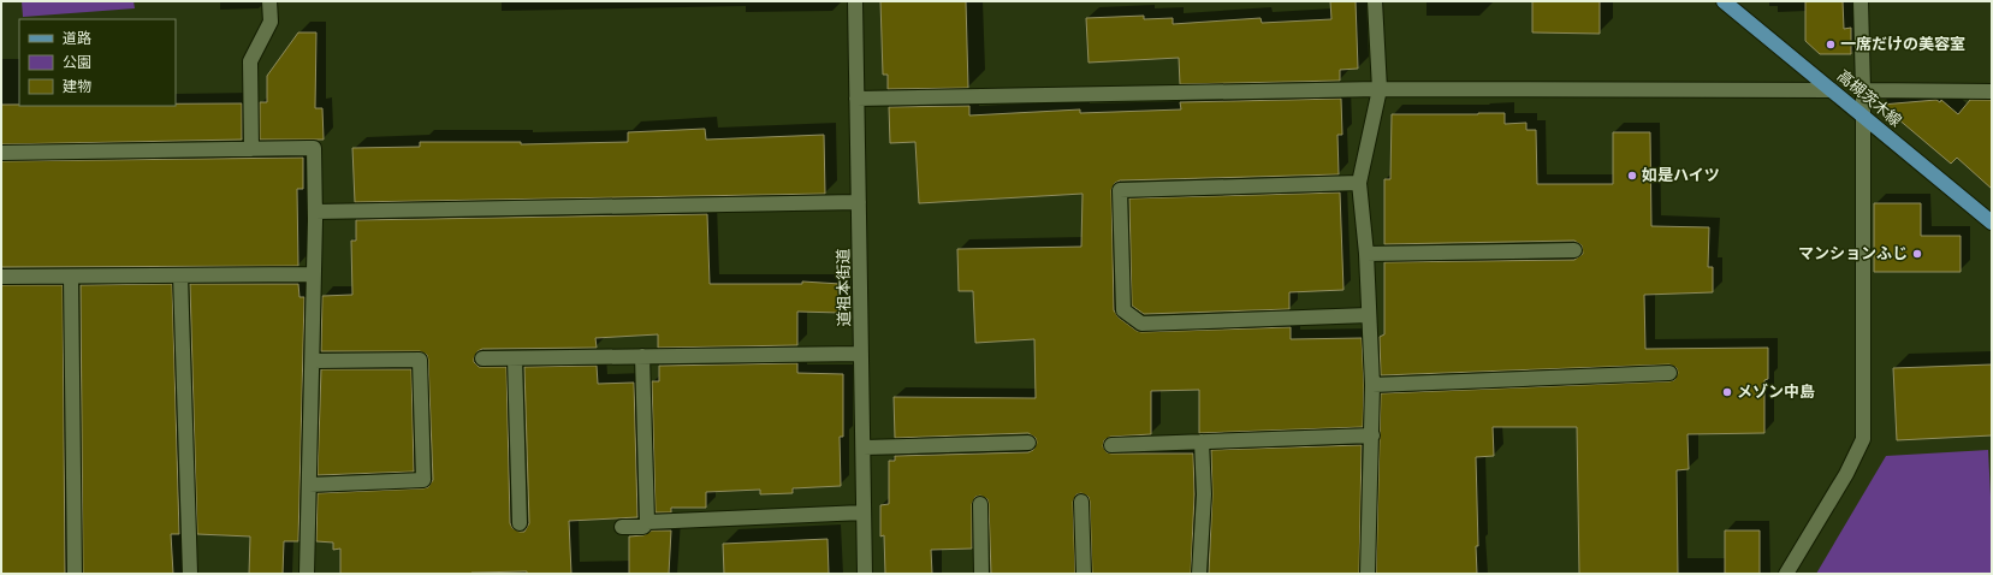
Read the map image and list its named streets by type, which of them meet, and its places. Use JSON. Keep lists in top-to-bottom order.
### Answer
{
  "streets": {
    "main road": ["高槻茨木線"],
    "street": ["道祖本街道"]
  },
  "places": [
    "一席だけの美容室",
    "如是ハイツ",
    "マンションふじ",
    "メゾン中島"
  ],
  "legend": ["道路", "公園", "建物"]
}
